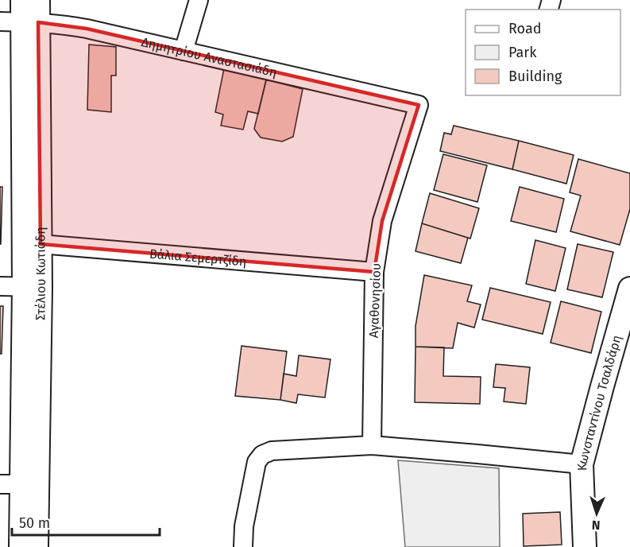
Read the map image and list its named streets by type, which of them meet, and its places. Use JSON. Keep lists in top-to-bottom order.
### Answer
{
  "streets": {
    "street": [
      "Δημητρίου Αναστασιάδη",
      "Βάλια Σεμερτζίδη",
      "Στέλιου Κωτιάδη",
      "Αγαθονησίου",
      "Κωνσταντίνου Τσαλδάρη"
    ]
  },
  "crossings": [
    ["Δημητρίου Αναστασιάδη", "Στέλιου Κωτιάδη"],
    ["Δημητρίου Αναστασιάδη", "Αγαθονησίου"],
    ["Βάλια Σεμερτζίδη", "Στέλιου Κωτιάδη"],
    ["Βάλια Σεμερτζίδη", "Αγαθονησίου"]
  ],
  "legend": ["Road", "Park", "Building"],
  "scale_bar": "50 m",
  "north": "bottom"
}
